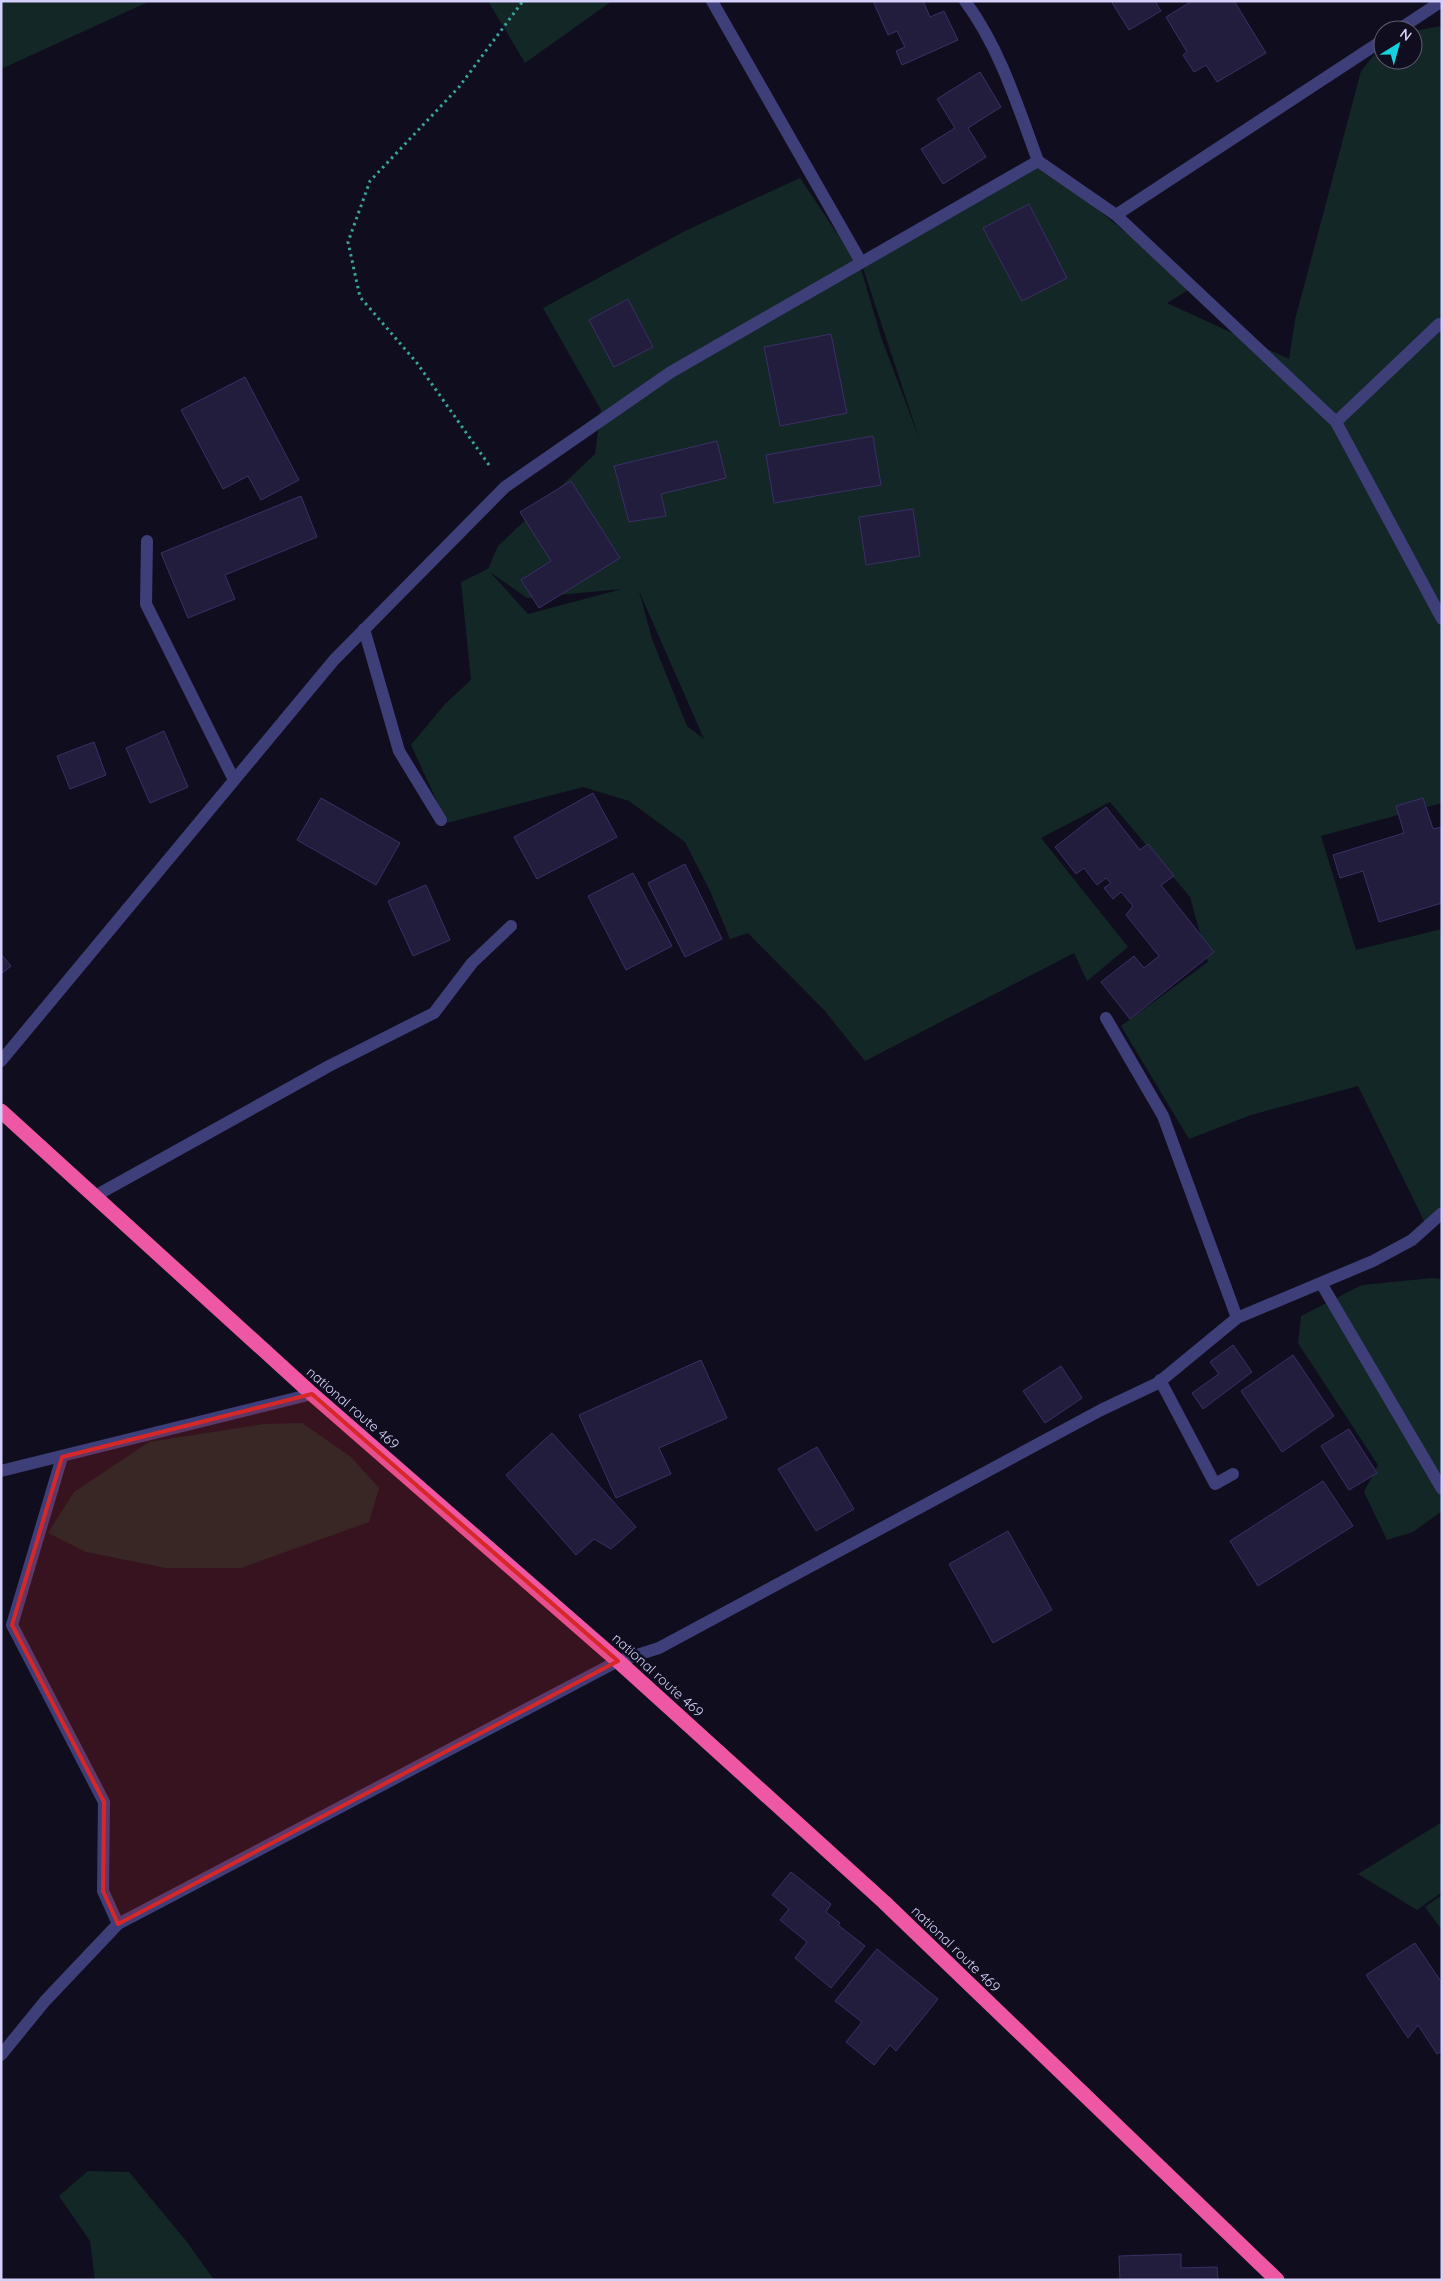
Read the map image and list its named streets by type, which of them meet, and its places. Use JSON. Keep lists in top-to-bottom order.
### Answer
{
  "streets": {
    "highway": ["national route 469"]
  },
  "north": "top right"
}
